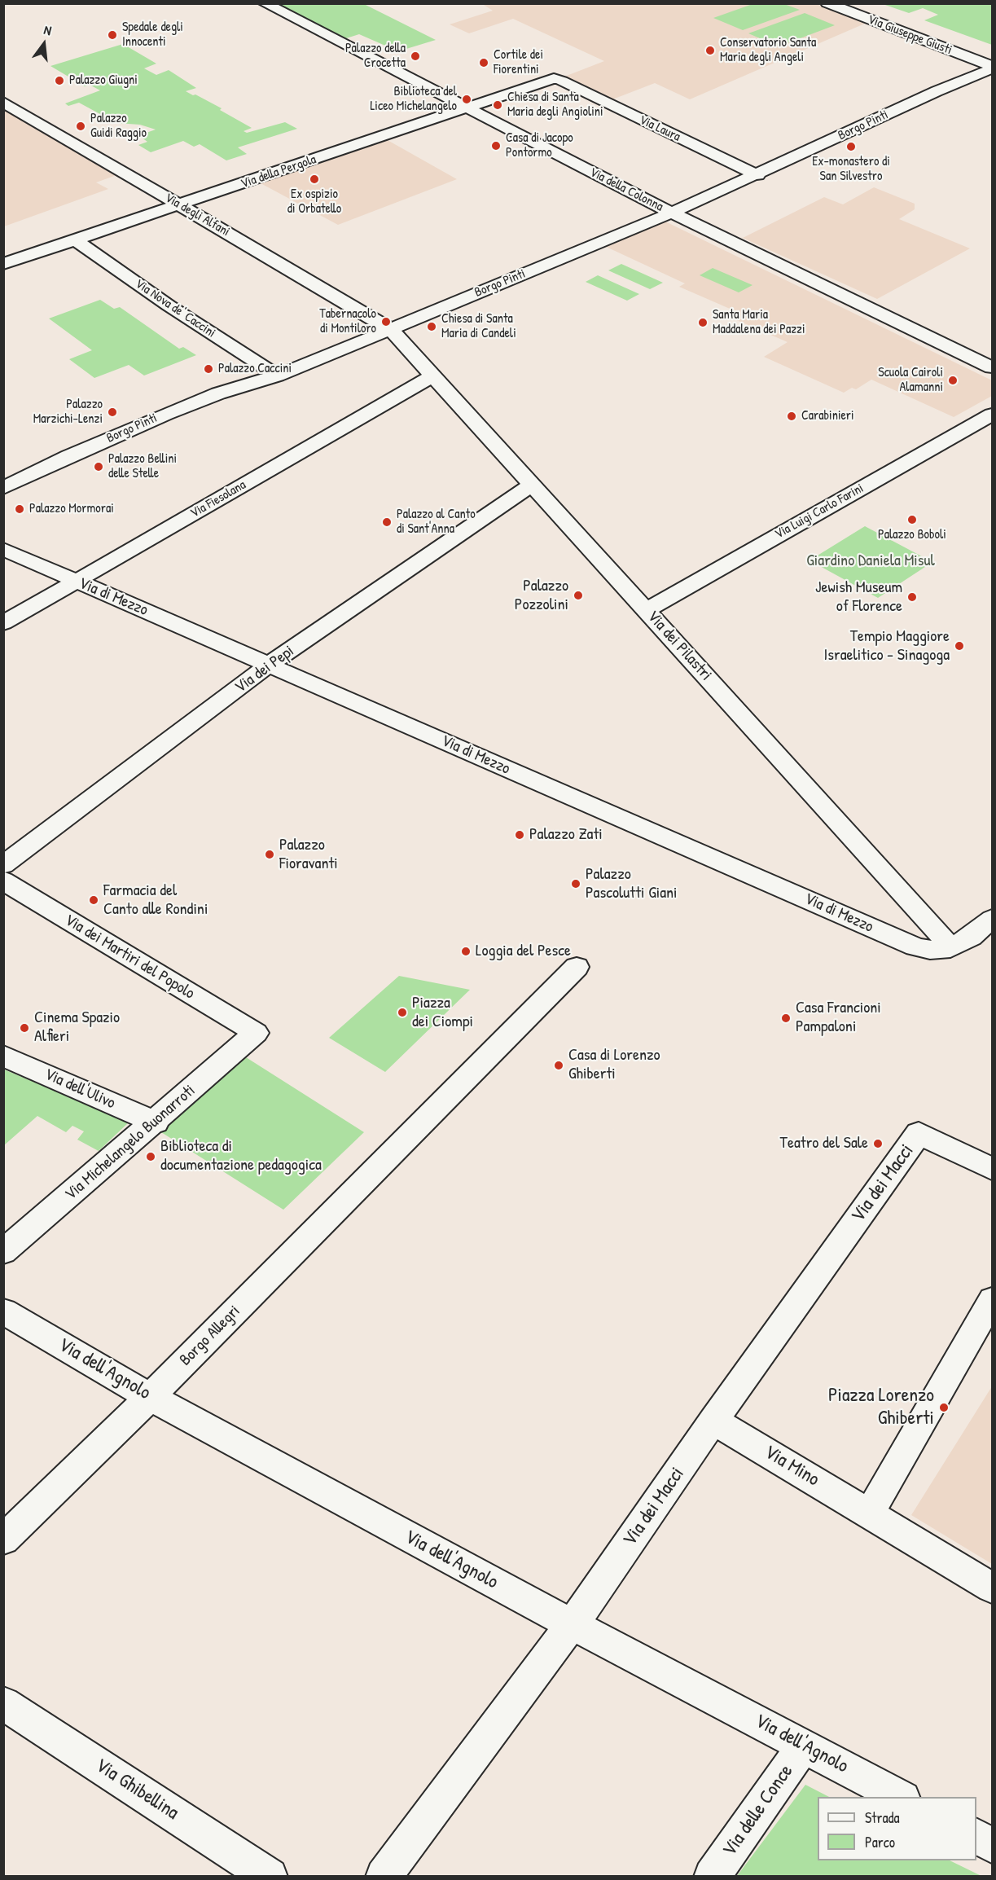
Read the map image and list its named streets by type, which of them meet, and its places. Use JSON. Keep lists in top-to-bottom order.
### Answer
{
  "streets": {
    "street": [
      "Via Giuseppe Giusti",
      "Borgo Pinti",
      "Via Laura",
      "Via della Pergola",
      "Via della Colonna",
      "Via degli Alfani",
      "Via Nova de' Caccini",
      "Via Fiesolana",
      "Via Luigi Carlo Farini",
      "Via di Mezzo",
      "Via dei Pilastri",
      "Via dei Pepi",
      "Via dei Martiri del Popolo",
      "Via dell'Ulivo",
      "Via Michelangelo Buonarroti",
      "Via dei Macci",
      "Borgo Allegri",
      "Via dell'Agnolo",
      "Via Mino",
      "Via Ghibellina",
      "Via delle Conce"
    ]
  },
  "crossings": [
    ["Via Giuseppe Giusti", "Borgo Pinti"],
    ["Borgo Pinti", "Via Laura"],
    ["Borgo Pinti", "Via della Colonna"],
    ["Borgo Pinti", "Via degli Alfani"],
    ["Borgo Pinti", "Via Nova de' Caccini"],
    ["Borgo Pinti", "Via dei Pilastri"],
    ["Via Laura", "Via della Pergola"],
    ["Via della Pergola", "Via della Colonna"],
    ["Via della Pergola", "Via degli Alfani"],
    ["Via della Pergola", "Via Nova de' Caccini"],
    ["Via degli Alfani", "Via dei Pilastri"],
    ["Via Fiesolana", "Via di Mezzo"],
    ["Via Fiesolana", "Via dei Pilastri"],
    ["Via Luigi Carlo Farini", "Via dei Pilastri"],
    ["Via di Mezzo", "Via dei Pilastri"],
    ["Via di Mezzo", "Via dei Pepi"],
    ["Via dei Pilastri", "Via dei Pepi"],
    ["Via dei Martiri del Popolo", "Via Michelangelo Buonarroti"],
    ["Via dell'Ulivo", "Via Michelangelo Buonarroti"],
    ["Via dei Macci", "Via dell'Agnolo"],
    ["Via dei Macci", "Via Mino"],
    ["Borgo Allegri", "Via dell'Agnolo"],
    ["Via dell'Agnolo", "Via delle Conce"]
  ],
  "parks": ["Giardino Daniela Misul"],
  "places": [
    "Spedale degli Innocenti",
    "Conservatorio Santa Maria degli Angeli",
    "Palazzo della Crocetta",
    "Cortile dei Fiorentini",
    "Palazzo Giugni",
    "Biblioteca del Liceo Michelangelo",
    "Chiesa di Santa Maria degli Angiolini",
    "Palazzo Guidi Raggio",
    "Casa di Jacopo Pontormo",
    "Ex-monastero di San Silvestro",
    "Ex ospizio di Orbatello",
    "Tabernacolo di Montiloro",
    "Santa Maria Maddalena dei Pazzi",
    "Chiesa di Santa Maria di Candeli",
    "Palazzo Caccini",
    "Scuola Cairoli Alamanni",
    "Palazzo Marzichi-Lenzi",
    "Carabinieri",
    "Palazzo Bellini delle Stelle",
    "Palazzo Mormorai",
    "Palazzo Boboli",
    "Palazzo al Canto di Sant'Anna",
    "Palazzo Pozzolini",
    "Jewish Museum of Florence",
    "Tempio Maggiore Israelitico - Sinagoga",
    "Palazzo Zati",
    "Palazzo Fioravanti",
    "Palazzo Pascolutti Giani",
    "Farmacia del Canto alle Rondini",
    "Loggia del Pesce",
    "Piazza dei Ciompi",
    "Casa Francioni Pampaloni",
    "Cinema Spazio Alfieri",
    "Casa di Lorenzo Ghiberti",
    "Teatro del Sale",
    "Biblioteca di documentazione pedagogica",
    "Piazza Lorenzo Ghiberti"
  ],
  "legend": ["Strada", "Parco"],
  "north": "top"
}
